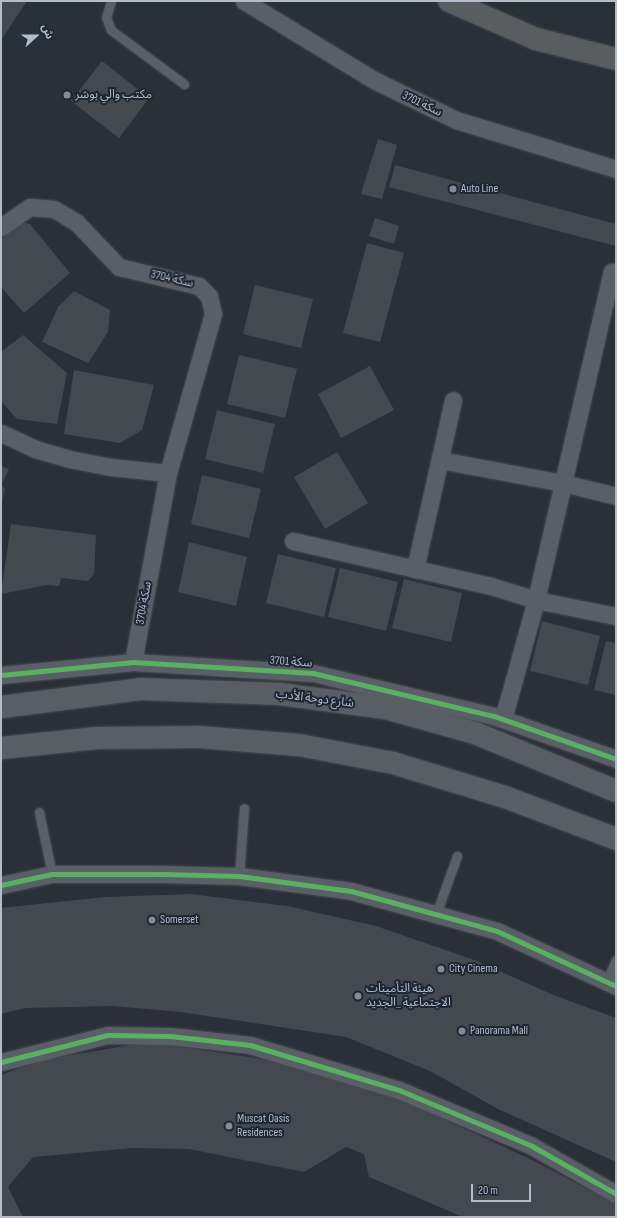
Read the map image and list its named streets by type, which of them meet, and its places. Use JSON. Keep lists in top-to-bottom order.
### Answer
{
  "streets": {
    "main road": ["شارع دوحة الأدب"],
    "street": ["سكة 3701", "سكة 3704"]
  },
  "crossings": [
    ["سكة 3701", "سكة 3704"]
  ],
  "places": [
    "مكتب والي بوشر",
    "Auto Line",
    "Somerset",
    "City Cinema",
    "هيئة التأمينات الاجتماعية _الجديد",
    "Panorama Mall",
    "Muscat Oasis Residences"
  ],
  "scale_bar": "20 m",
  "north": "right"
}
